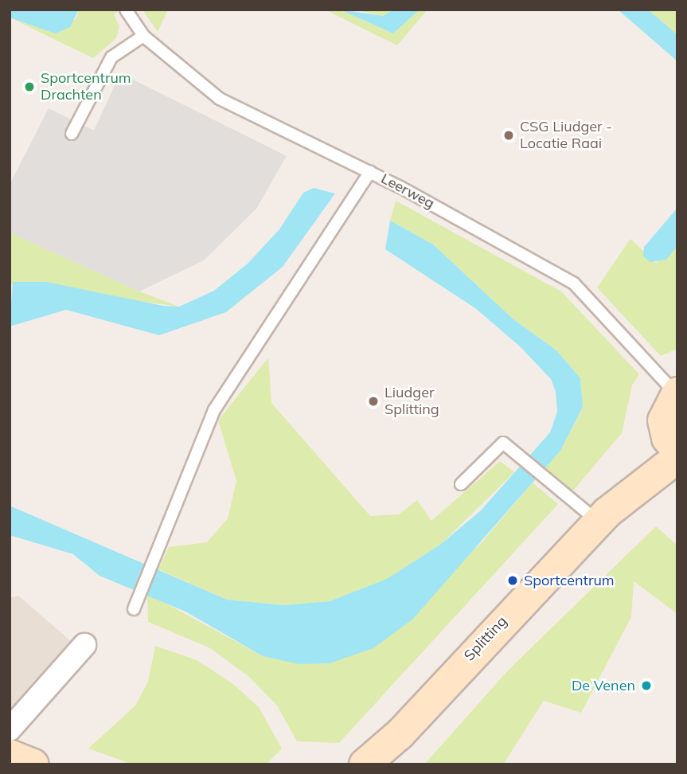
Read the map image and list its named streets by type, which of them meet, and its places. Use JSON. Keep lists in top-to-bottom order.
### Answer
{
  "streets": {
    "main road": ["Splitting"],
    "lane": ["Leerweg"]
  },
  "places": [
    "Sportcentrum Drachten",
    "CSG Liudger - Locatie Raai",
    "Liudger Splitting",
    "Sportcentrum",
    "De Venen"
  ]
}
